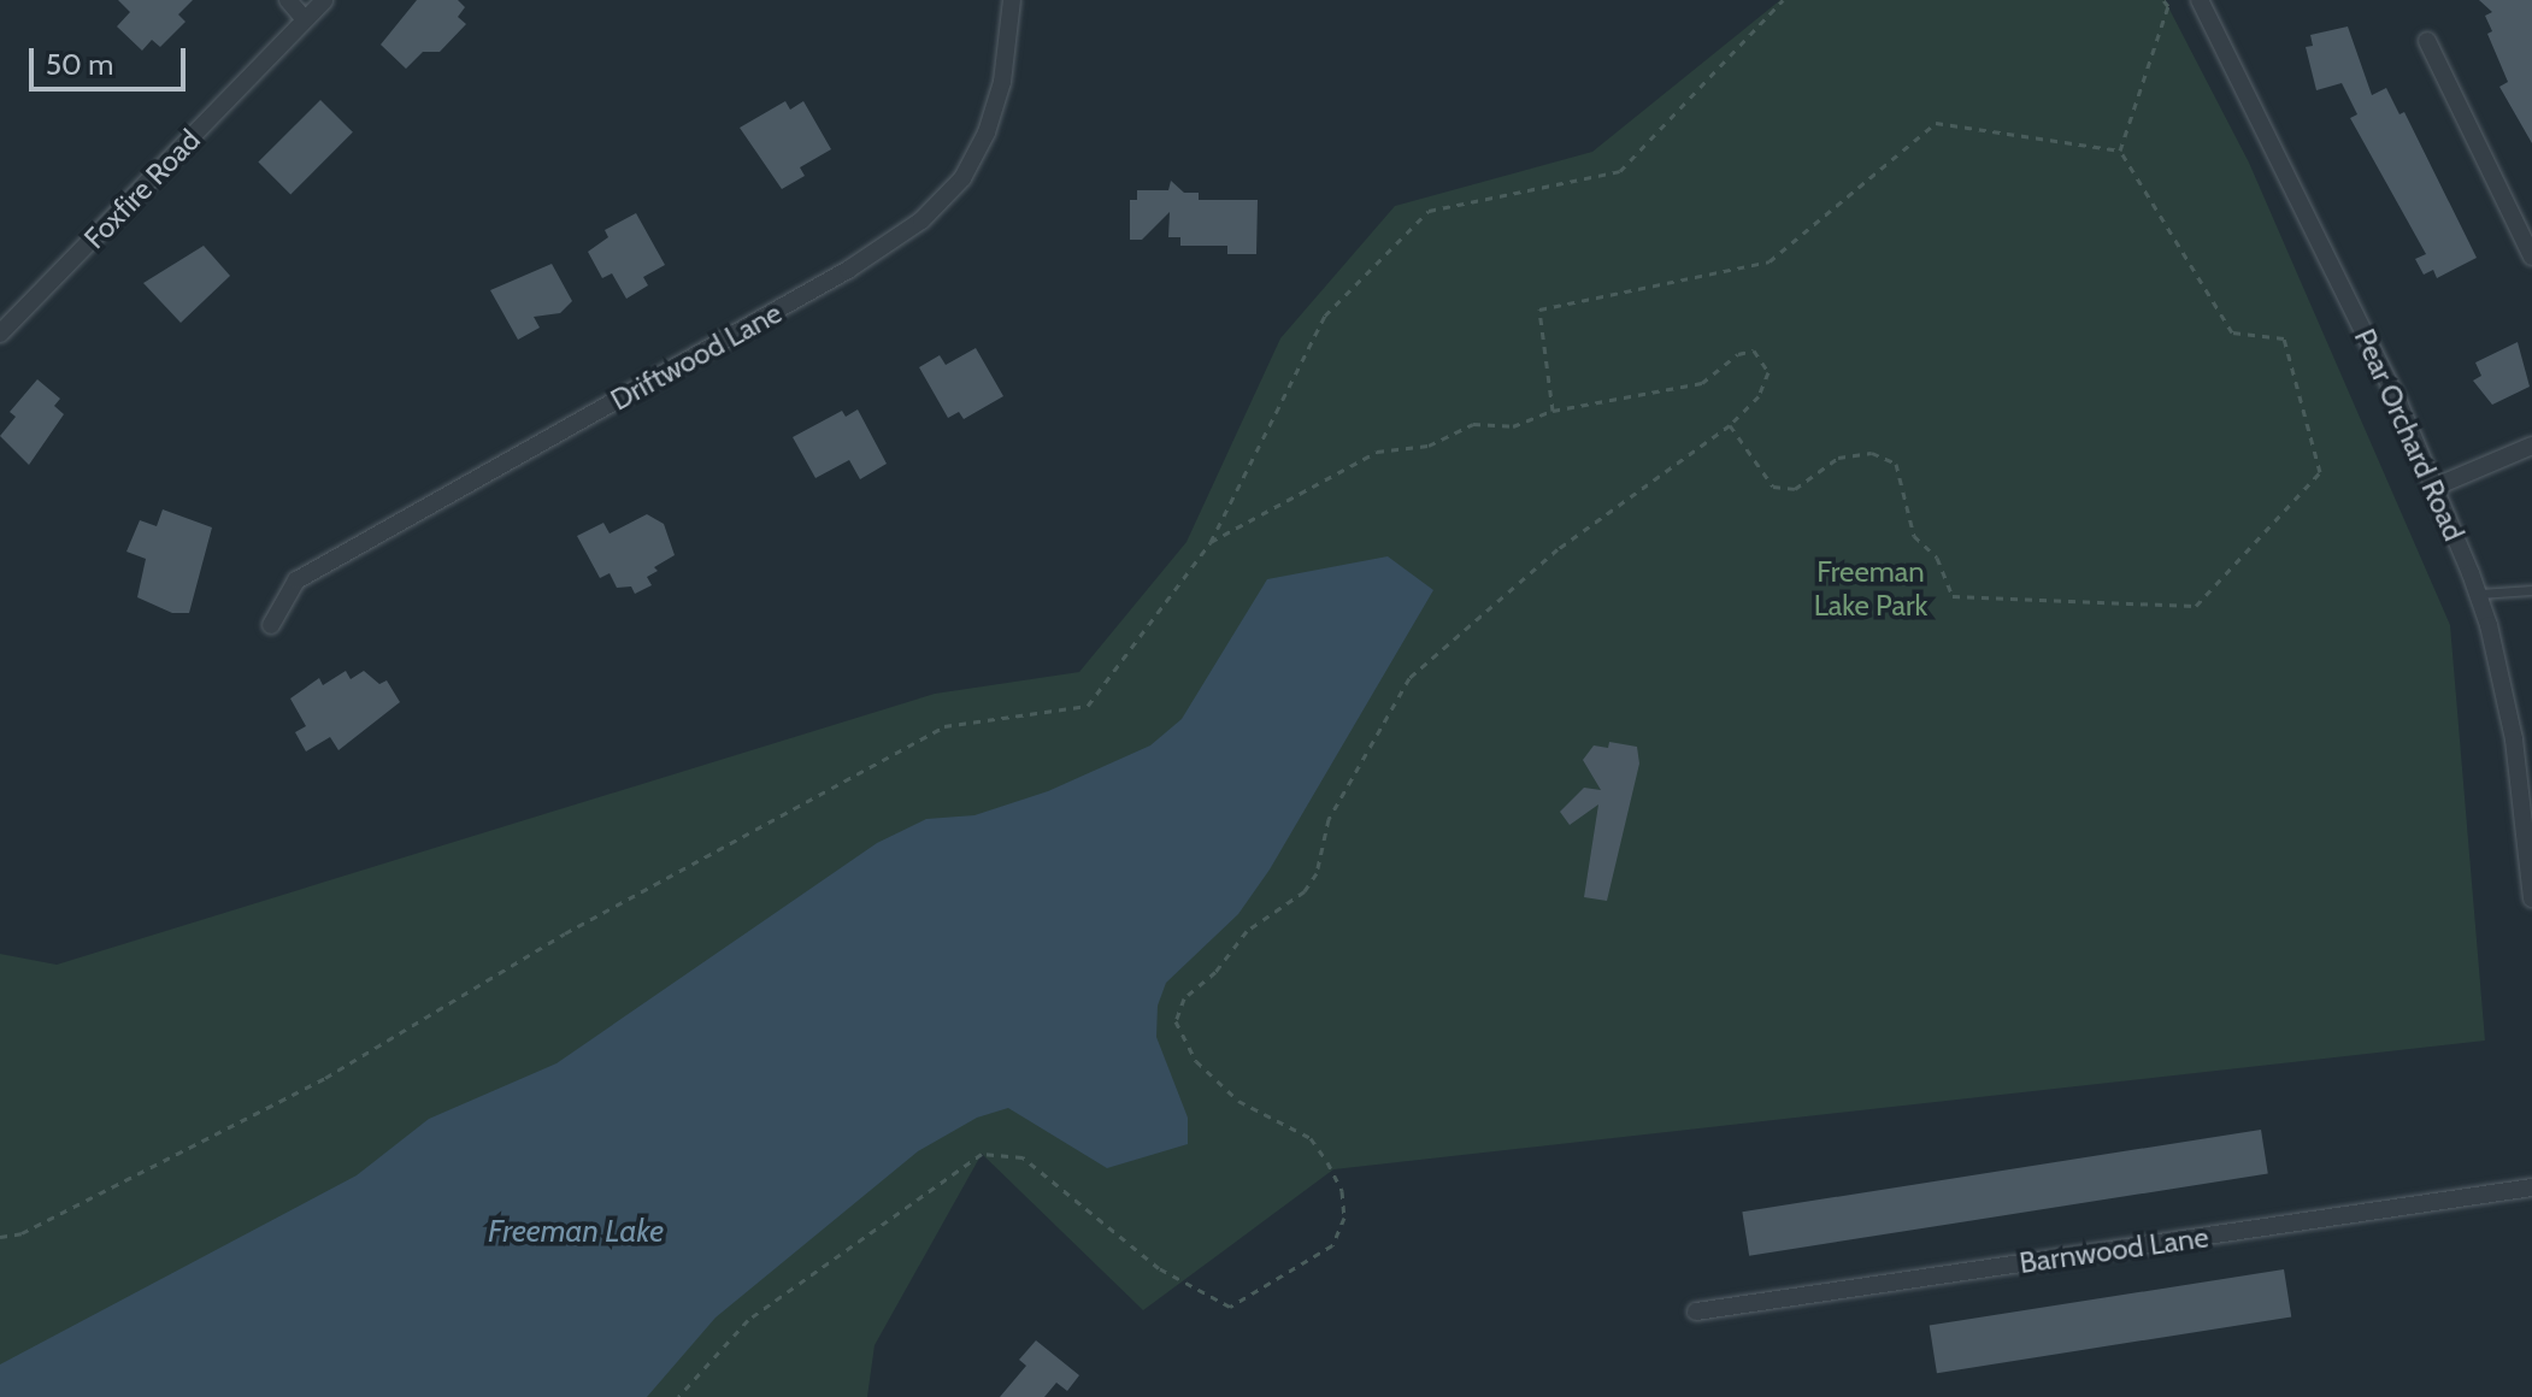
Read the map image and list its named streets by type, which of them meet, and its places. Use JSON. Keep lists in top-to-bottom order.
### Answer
{
  "streets": {
    "street": [
      "Foxfire Road",
      "Driftwood Lane",
      "Pear Orchard Road",
      "Barnwood Lane"
    ]
  },
  "water": ["Freeman Lake"],
  "parks": ["Freeman Lake Park"],
  "scale_bar": "50 m"
}
